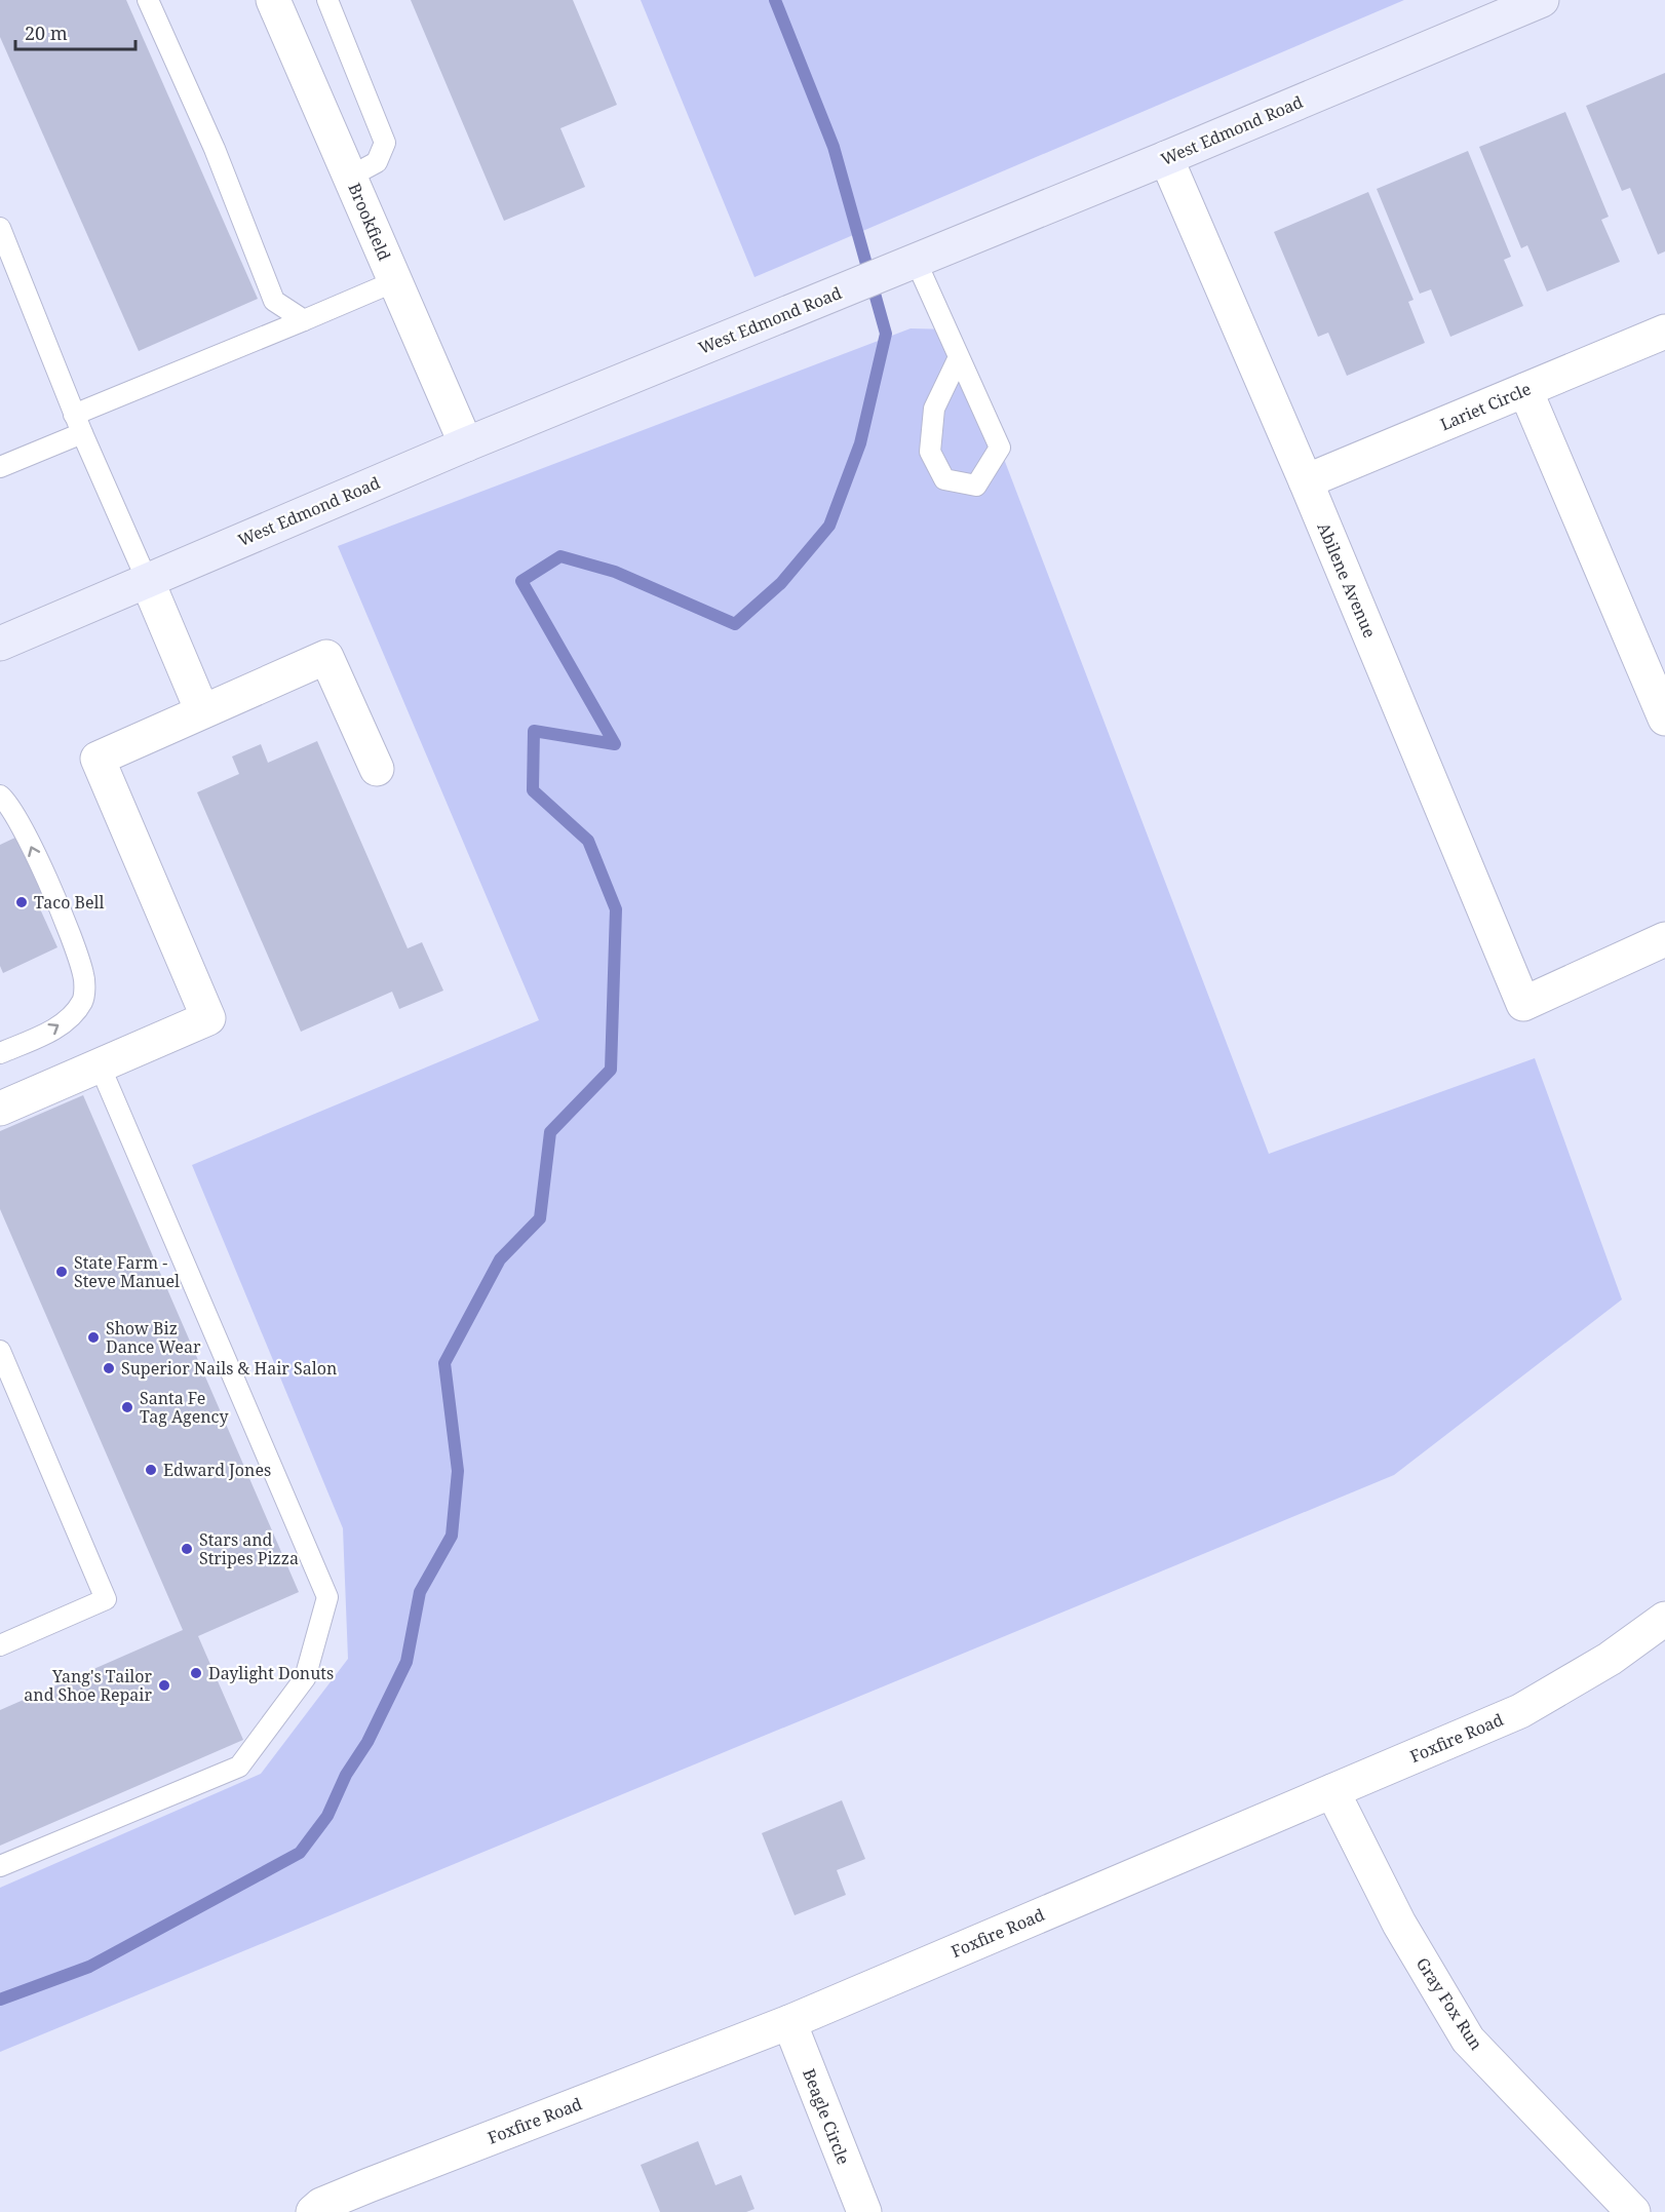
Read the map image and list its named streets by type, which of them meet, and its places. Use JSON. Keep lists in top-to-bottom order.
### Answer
{
  "streets": {
    "main road": ["West Edmond Road"],
    "street": [
      "Brookfield",
      "Lariet Circle",
      "Abilene Avenue",
      "Foxfire Road",
      "Gray Fox Run",
      "Beagle Circle"
    ]
  },
  "crossings": [
    ["West Edmond Road", "Brookfield"],
    ["West Edmond Road", "Abilene Avenue"],
    ["Lariet Circle", "Abilene Avenue"],
    ["Foxfire Road", "Gray Fox Run"],
    ["Foxfire Road", "Beagle Circle"]
  ],
  "places": [
    "Taco Bell",
    "State Farm - Steve Manuel",
    "Show Biz Dance Wear",
    "Superior Nails & Hair Salon",
    "Santa Fe Tag Agency",
    "Edward Jones",
    "Stars and Stripes Pizza",
    "Daylight Donuts",
    "Yang's Tailor and Shoe Repair"
  ],
  "scale_bar": "20 m"
}
